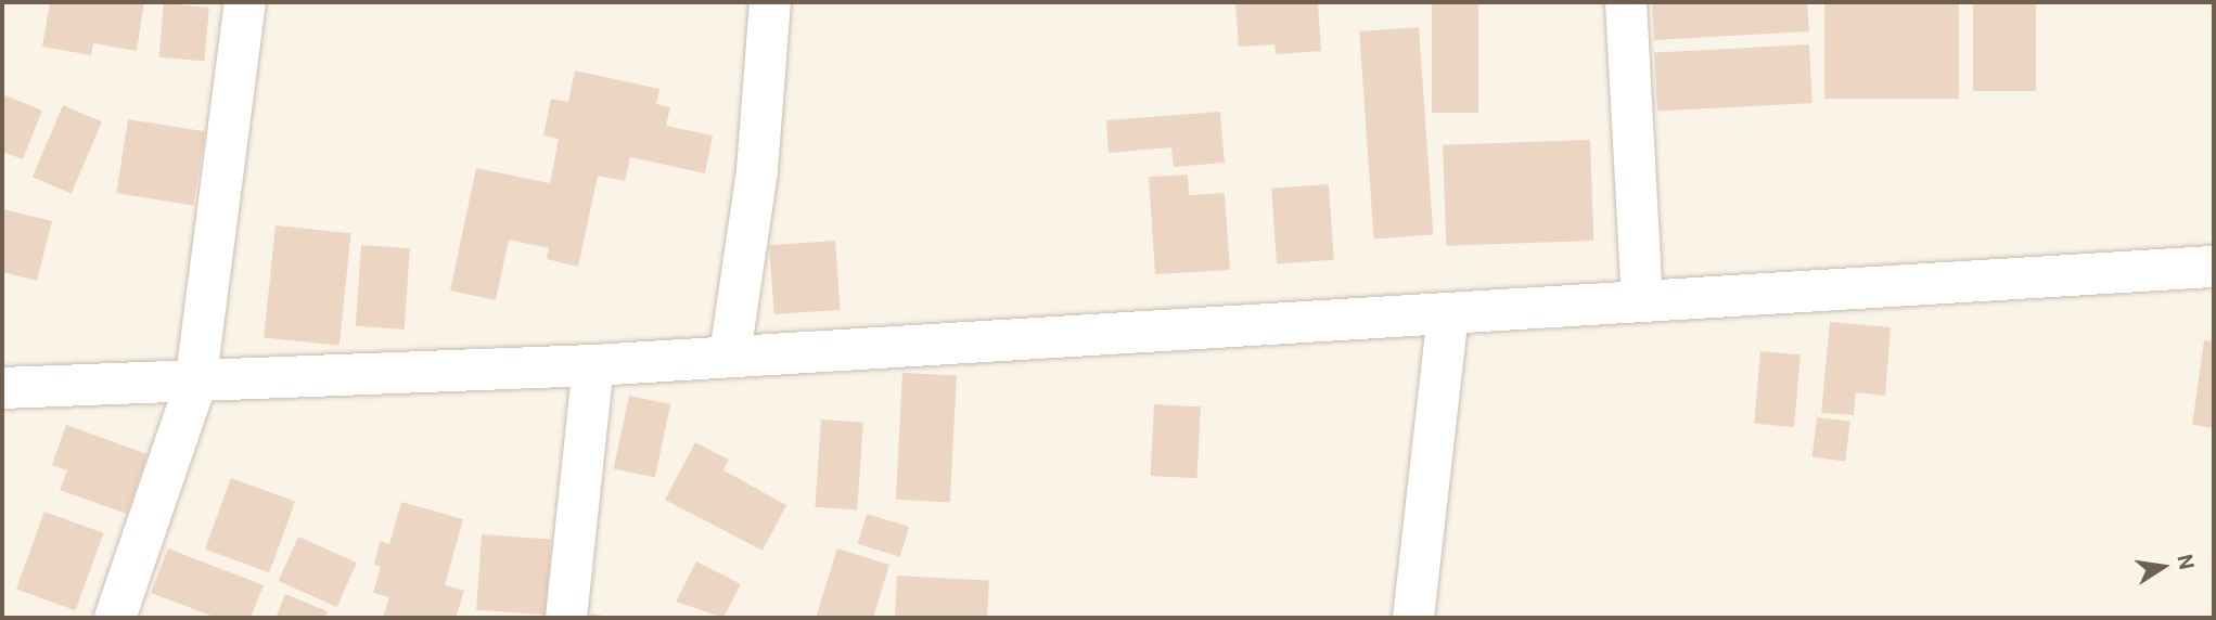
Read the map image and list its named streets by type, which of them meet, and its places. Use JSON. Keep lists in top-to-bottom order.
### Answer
{
  "north": "right"
}
